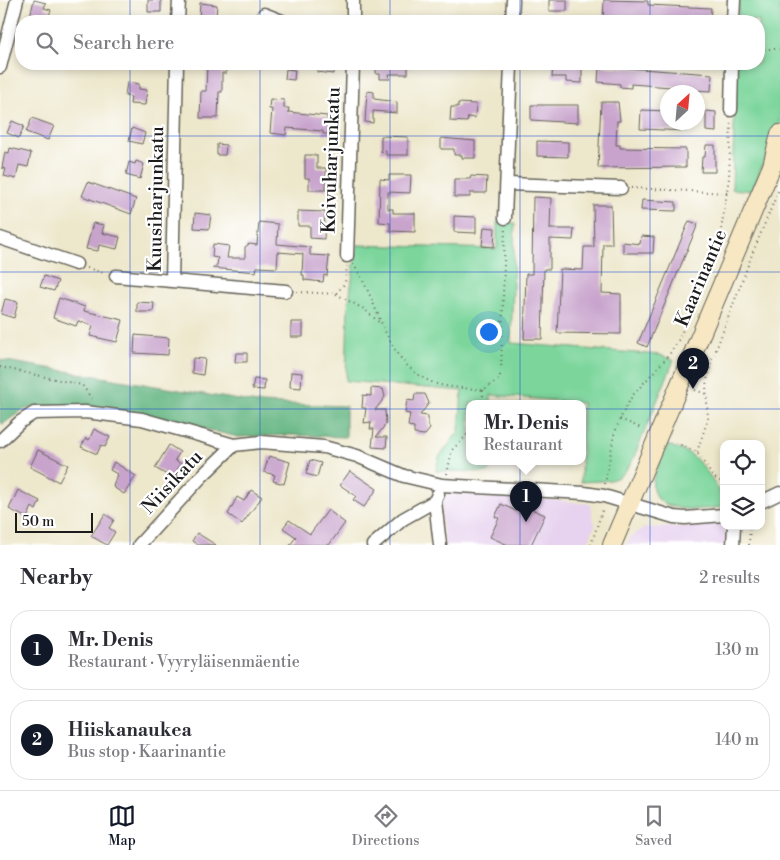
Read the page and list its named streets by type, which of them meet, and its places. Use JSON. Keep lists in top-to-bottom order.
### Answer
{
  "streets": {
    "main road": ["Kaarinantie"],
    "street": ["Koivuharjunkatu", "Kuusiharjunkatu", "Niisikatu"]
  },
  "scale_bar": "50 m",
  "north": "top right",
  "page": {
    "search": "Search here",
    "pins": ["2", "1"],
    "popup": ["Mr. Denis", "Restaurant"],
    "scale": "50 m",
    "heading": ["Nearby", "2 results"],
    "list": [
      {
        "mark": "1",
        "name": "Mr. Denis",
        "note": "Restaurant · Vyyryläisenmäentie",
        "value": "130 m"
      },
      {
        "mark": "2",
        "name": "Hiiskanaukea",
        "note": "Bus stop · Kaarinantie",
        "value": "140 m"
      }
    ],
    "nav": ["Map", "Directions", "Saved"]
  }
}
